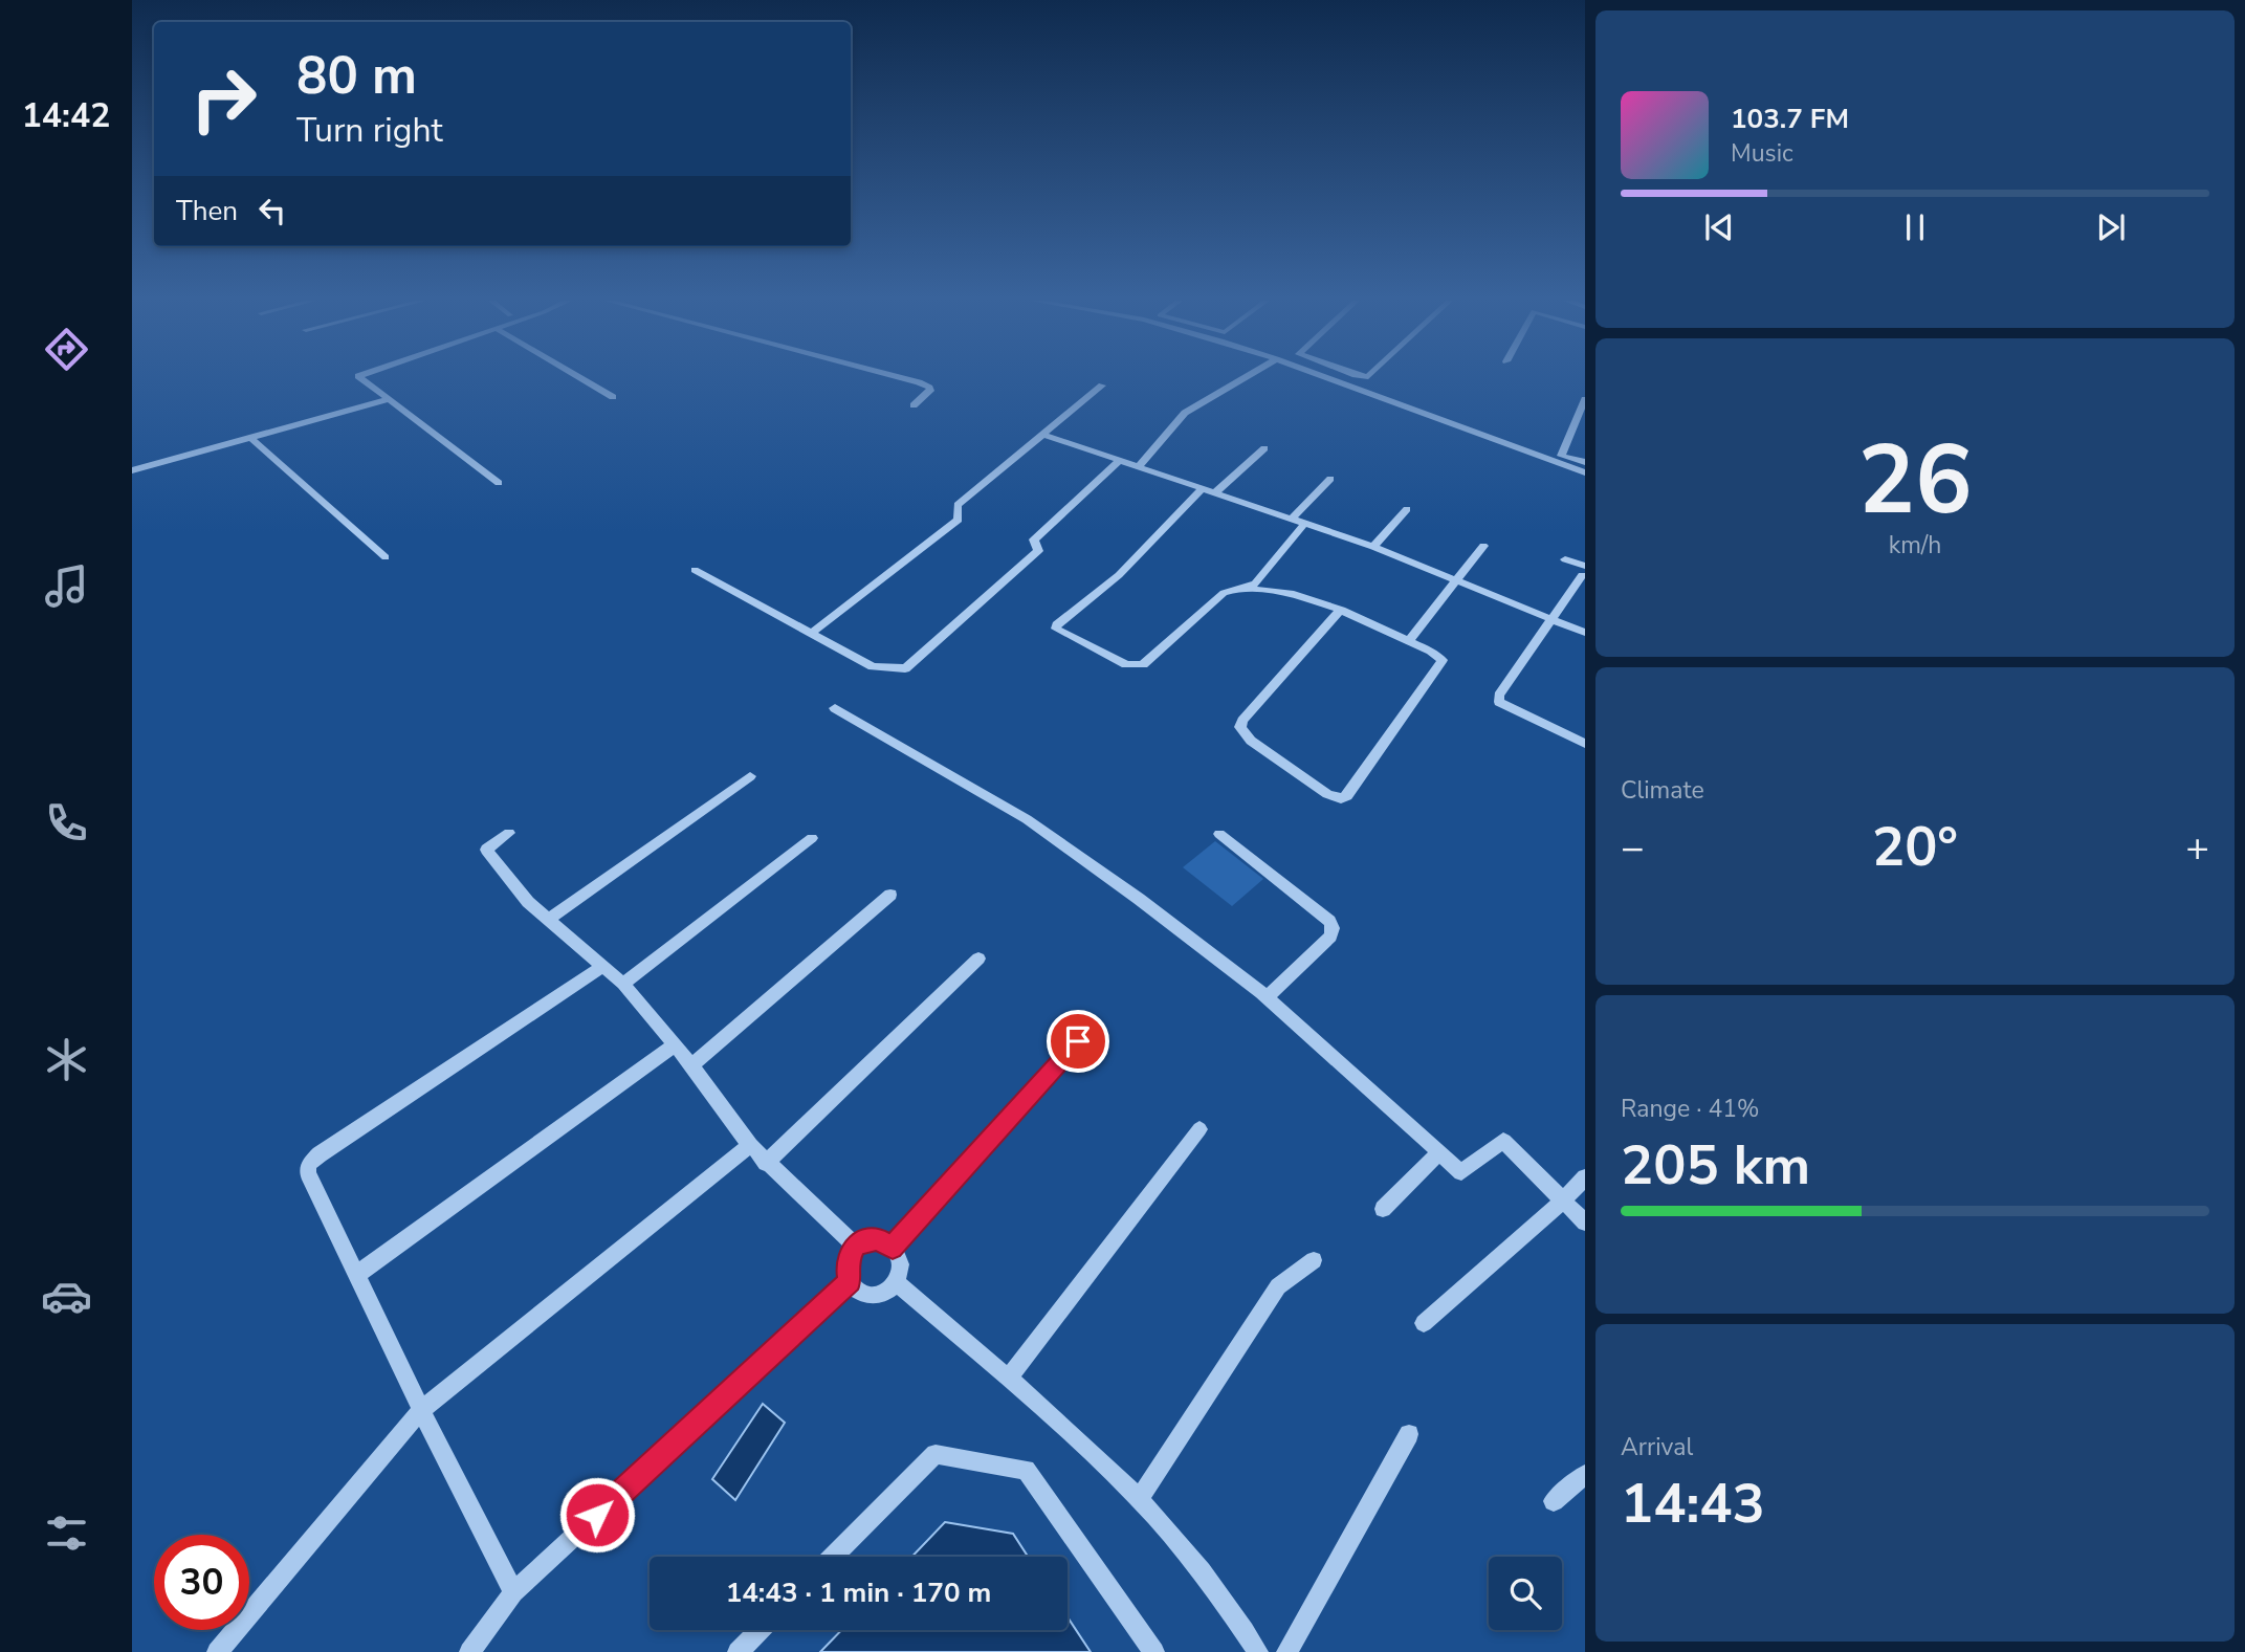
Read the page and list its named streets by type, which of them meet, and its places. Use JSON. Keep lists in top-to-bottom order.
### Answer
{
  "page": {
    "tabs": "14:42",
    "turn": ["80 m", "Turn right"],
    "song": ["103.7 FM", "Music"],
    "then": "Then",
    "tile": [
      ["26", "km/h"],
      "Climate",
      ["Range · 41%", "205 km"],
      ["Arrival", "14:43"]
    ],
    "heat": ["−", "20°", "+"],
    "limit": "30",
    "trip": "14:43 · 1 min · 170 m"
  }
}
